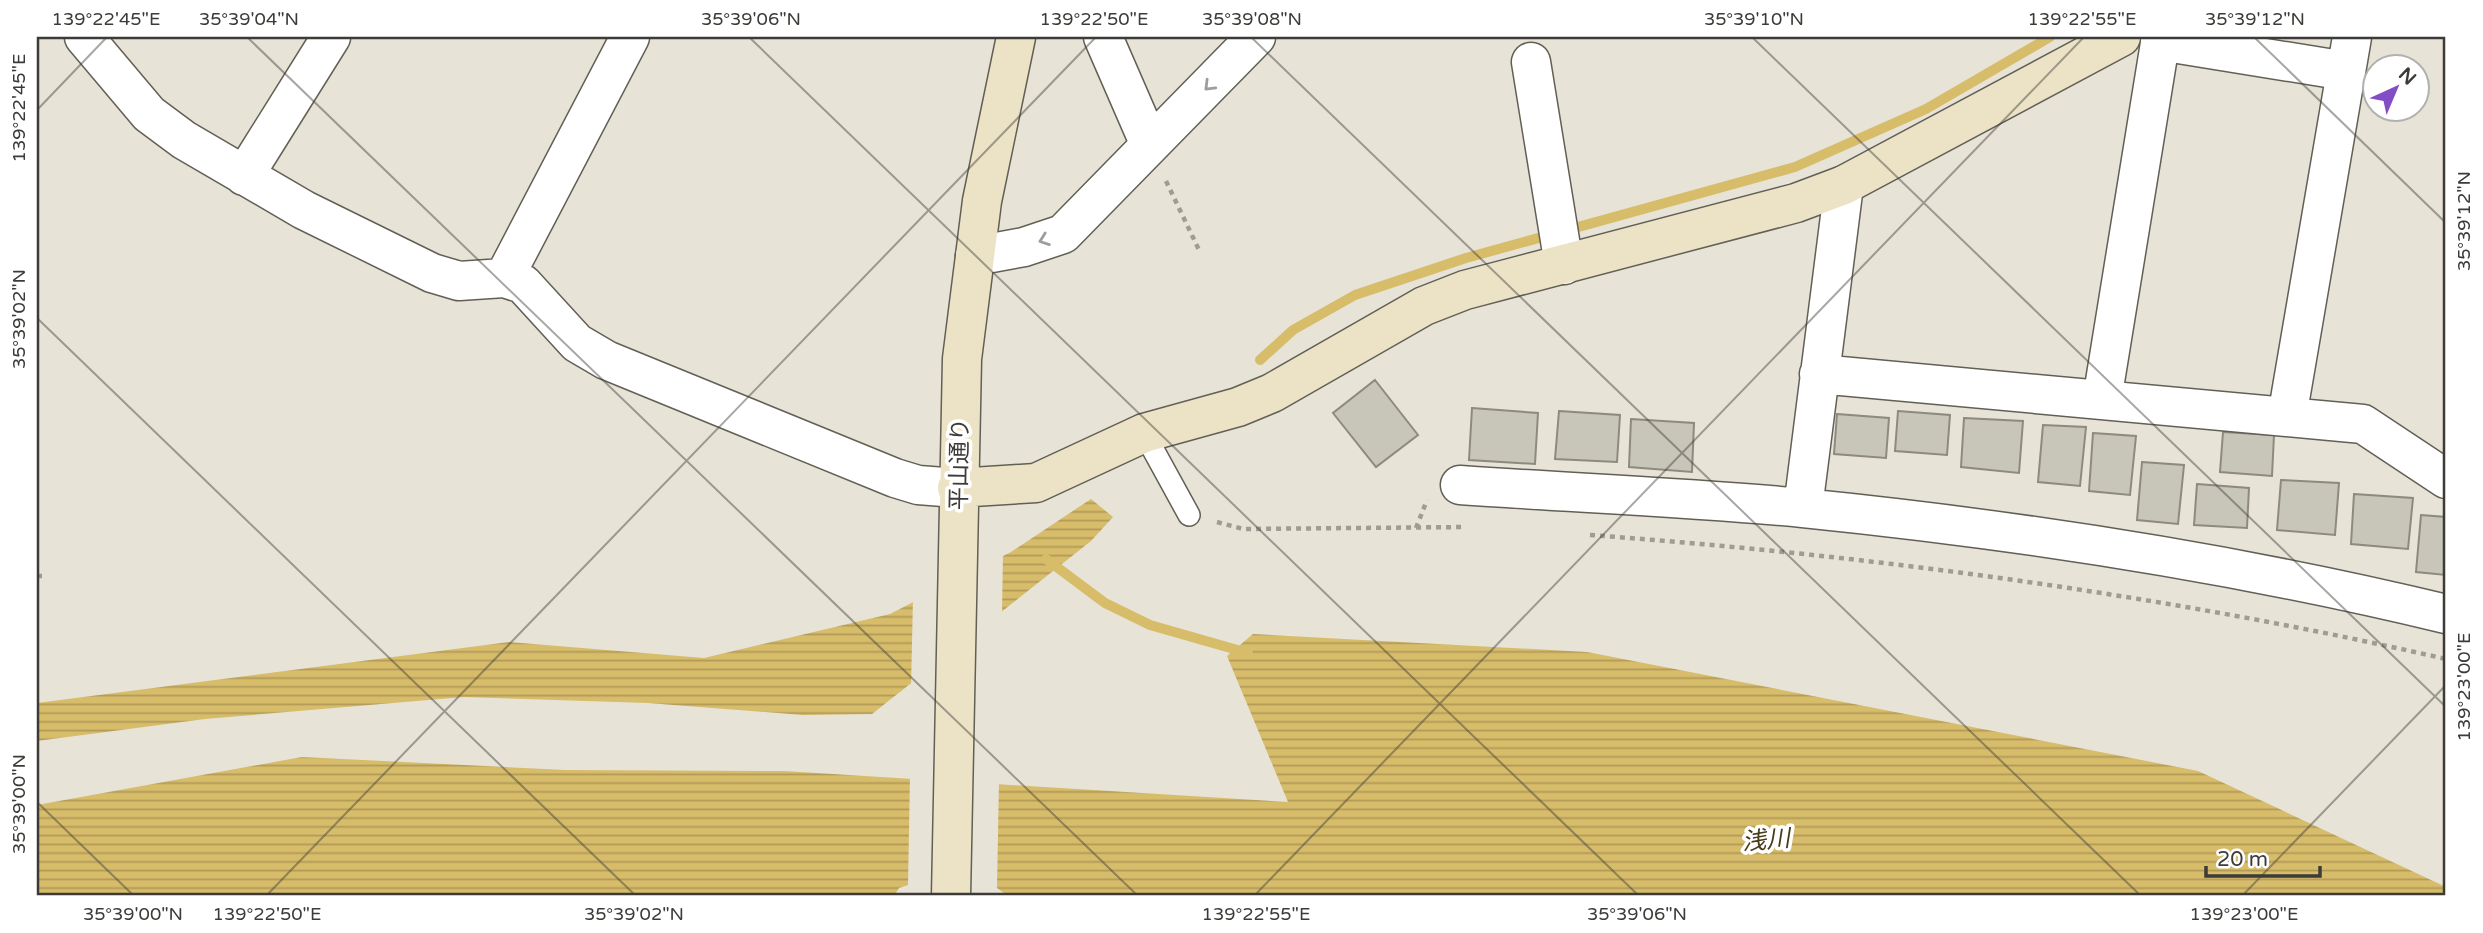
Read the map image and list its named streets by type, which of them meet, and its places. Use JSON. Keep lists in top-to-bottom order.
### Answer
{
  "streets": {
    "street": ["平山通り"]
  },
  "water": ["浅川"],
  "scale_bar": "20 m",
  "north": "top right",
  "coordinates": [
    "139°22'45\"E",
    "35°39'04\"N",
    "35°39'06\"N",
    "139°22'50\"E",
    "35°39'08\"N",
    "35°39'10\"N",
    "139°22'55\"E",
    "35°39'12\"N",
    "35°39'02\"N",
    "139°23'00\"E",
    "35°39'00\"N"
  ]
}
